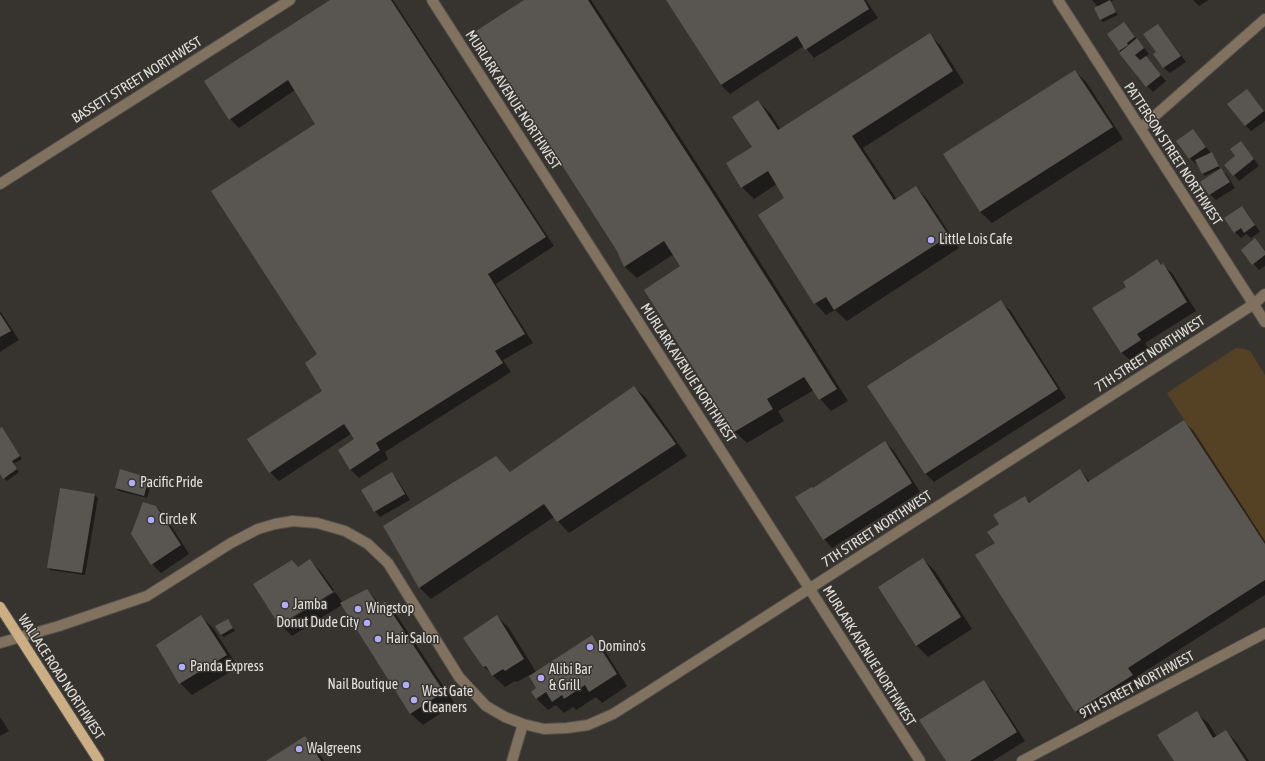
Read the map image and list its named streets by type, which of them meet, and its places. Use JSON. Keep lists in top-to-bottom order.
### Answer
{
  "streets": {
    "main road": ["WALLACE ROAD NORTHWEST"],
    "street": [
      "BASSETT STREET NORTHWEST",
      "MURLARK AVENUE NORTHWEST",
      "PATTERSON STREET NORTHWEST",
      "7TH STREET NORTHWEST",
      "9TH STREET NORTHWEST"
    ]
  },
  "crossings": [
    ["MURLARK AVENUE NORTHWEST", "7TH STREET NORTHWEST"],
    ["PATTERSON STREET NORTHWEST", "7TH STREET NORTHWEST"],
    ["7TH STREET NORTHWEST", "WALLACE ROAD NORTHWEST"]
  ],
  "places": [
    "Little Lois Cafe",
    "Pacific Pride",
    "Circle K",
    "Jamba",
    "Wingstop",
    "Donut Dude City",
    "Hair Salon",
    "Domino's",
    "Panda Express",
    "Alibi Bar & Grill",
    "Nail Boutique",
    "West Gate Cleaners",
    "Walgreens"
  ]
}
